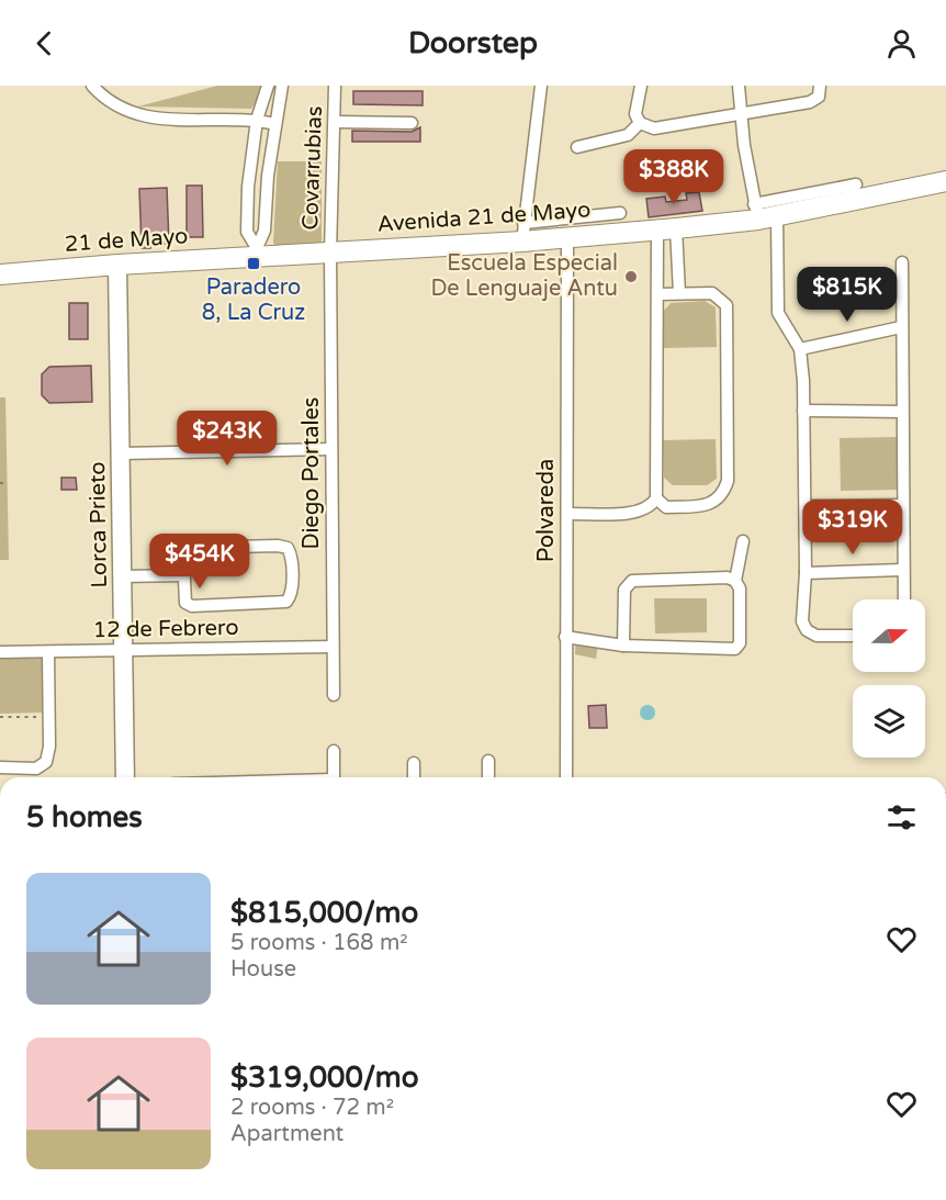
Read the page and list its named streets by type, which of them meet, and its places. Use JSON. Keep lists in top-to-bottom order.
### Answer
{
  "streets": {
    "main road": ["Avenida 21 de Mayo", "21 de Mayo", "Lorca Prieto"],
    "street": [
      "Covarrubias",
      "Diego Portales",
      "Polvareda",
      "12 de Febrero"
    ]
  },
  "crossings": [
    ["Covarrubias", "Avenida 21 de Mayo"],
    ["Covarrubias", "Diego Portales"],
    ["Avenida 21 de Mayo", "21 de Mayo"],
    ["Avenida 21 de Mayo", "Diego Portales"],
    ["Avenida 21 de Mayo", "Polvareda"],
    ["21 de Mayo", "Lorca Prieto"],
    ["Diego Portales", "12 de Febrero"],
    ["Lorca Prieto", "12 de Febrero"]
  ],
  "places": {
    "transit": ["Paradero 8, La Cruz"],
    "other": ["Escuela Especial De Lenguaje Antu"]
  },
  "north": "right",
  "page": {
    "header": "Doorstep",
    "price": [
      "$388K",
      "$815K",
      "$243K",
      "$319K",
      "$454K"
    ],
    "heading": "5 homes",
    "list": [
      {
        "name": "$815,000/mo",
        "note": "5 rooms · 168 m² · House"
      },
      {
        "name": "$319,000/mo",
        "note": "2 rooms · 72 m² · Apartment"
      }
    ]
  }
}
